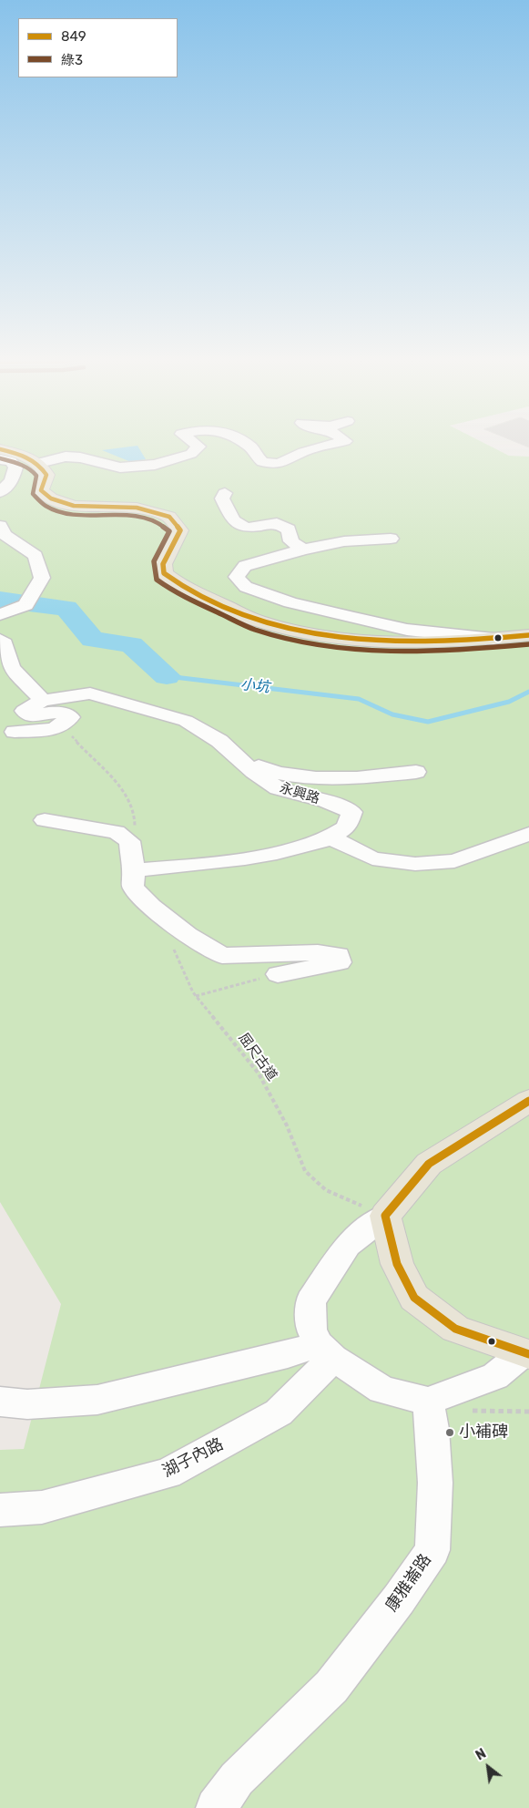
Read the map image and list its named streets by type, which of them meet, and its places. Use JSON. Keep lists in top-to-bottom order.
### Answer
{
  "streets": {
    "street": ["永興路", "湖子內路", "康雅崙路"],
    "path": ["屈尺古道"]
  },
  "water": ["小坑"],
  "places": ["小補碑"],
  "lines": ["transit line 849", "transit line 綠3"],
  "legend": ["849", "綠3"],
  "north": "top left"
}
